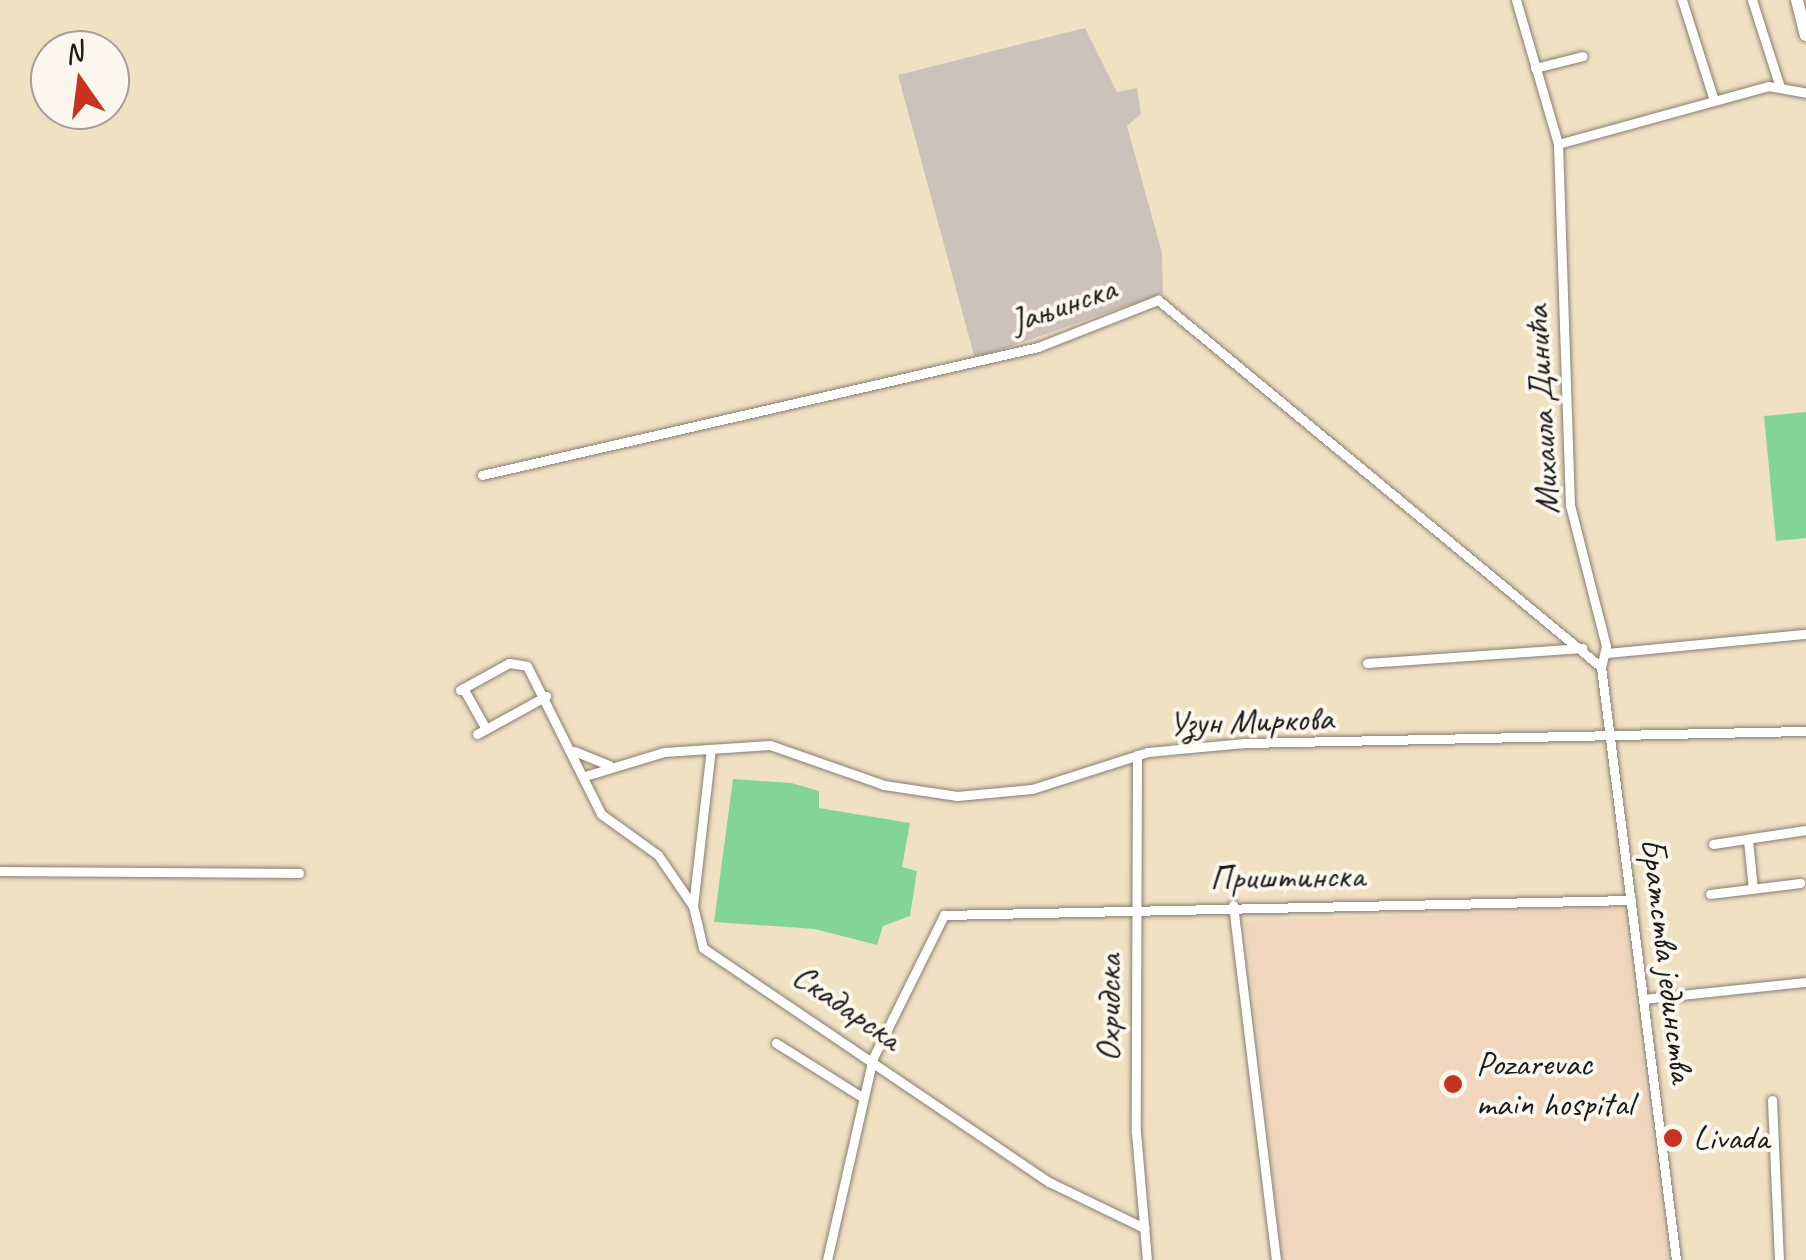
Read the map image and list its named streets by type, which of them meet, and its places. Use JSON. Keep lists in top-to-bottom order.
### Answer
{
  "streets": {
    "street": [
      "Јањинска",
      "Михаила Динића",
      "Узун Миркова",
      "Приштинска",
      "Братства јединства",
      "Скадарска",
      "Охридска"
    ]
  },
  "crossings": [
    ["Јањинска", "Братства јединства"],
    ["Узун Миркова", "Братства јединства"],
    ["Узун Миркова", "Скадарска"],
    ["Узун Миркова", "Охридска"],
    ["Приштинска", "Братства јединства"],
    ["Приштинска", "Скадарска"],
    ["Приштинска", "Охридска"],
    ["Скадарска", "Охридска"]
  ],
  "places": ["Pozarevac main hospital", "Livada"],
  "north": "top"
}
